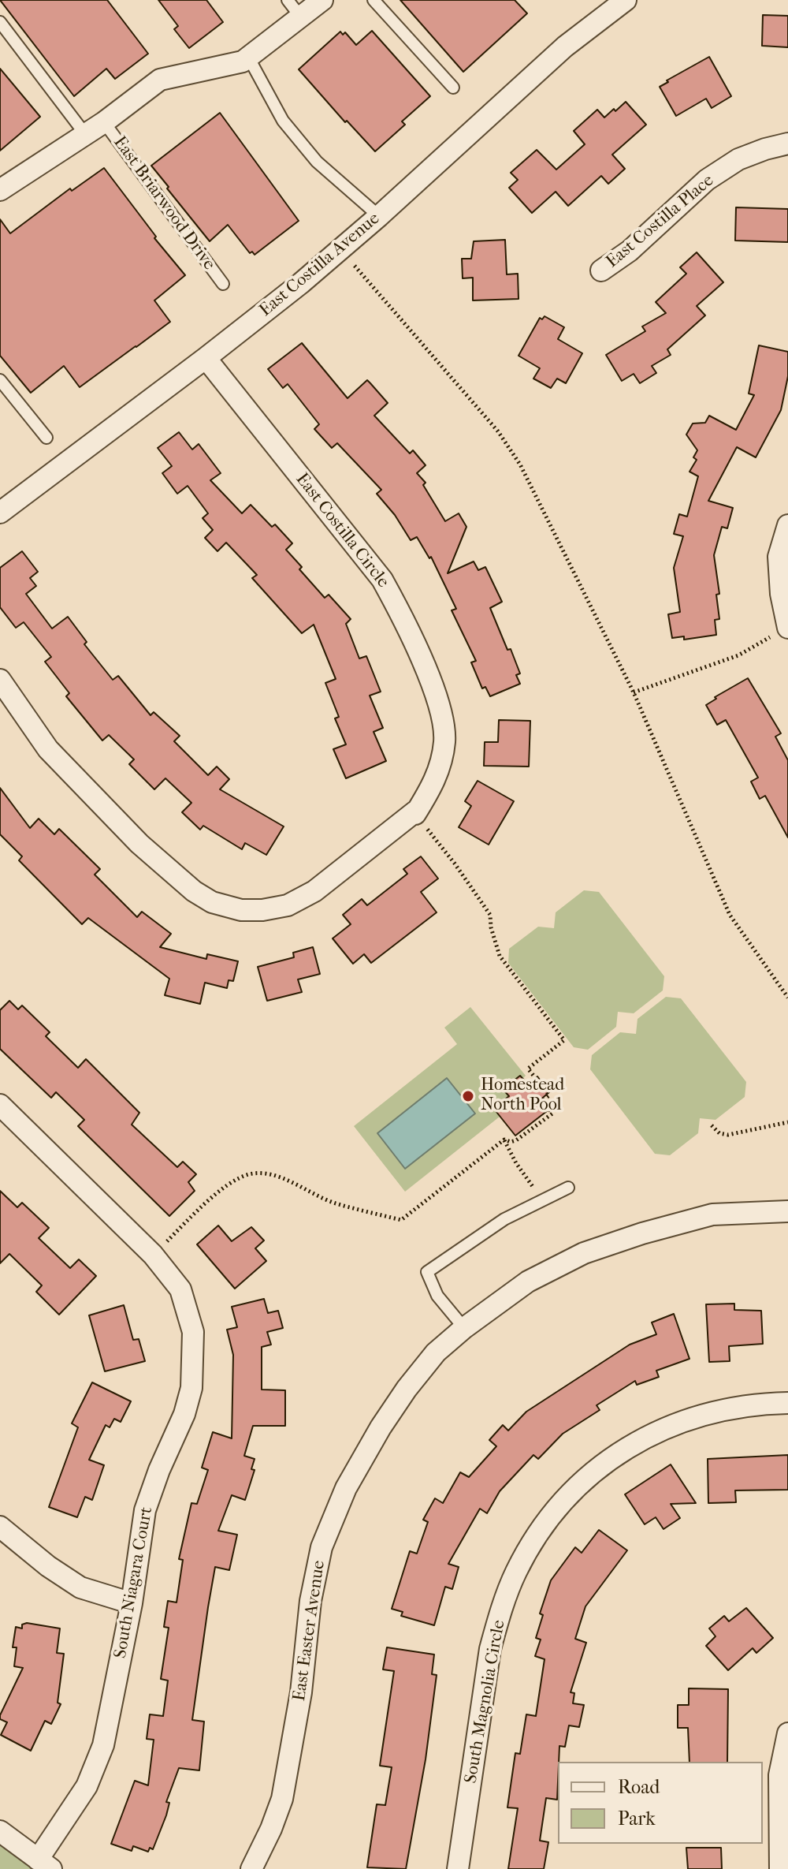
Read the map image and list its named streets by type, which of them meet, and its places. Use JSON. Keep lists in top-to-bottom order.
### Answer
{
  "streets": {
    "street": [
      "East Briarwood Drive",
      "East Costilla Place",
      "East Costilla Avenue",
      "East Costilla Circle",
      "South Niagara Court",
      "East Easter Avenue",
      "South Magnolia Circle"
    ]
  },
  "crossings": [
    ["East Costilla Avenue", "East Costilla Circle"]
  ],
  "places": ["Homestead North Pool"],
  "legend": ["Road", "Park"]
}
